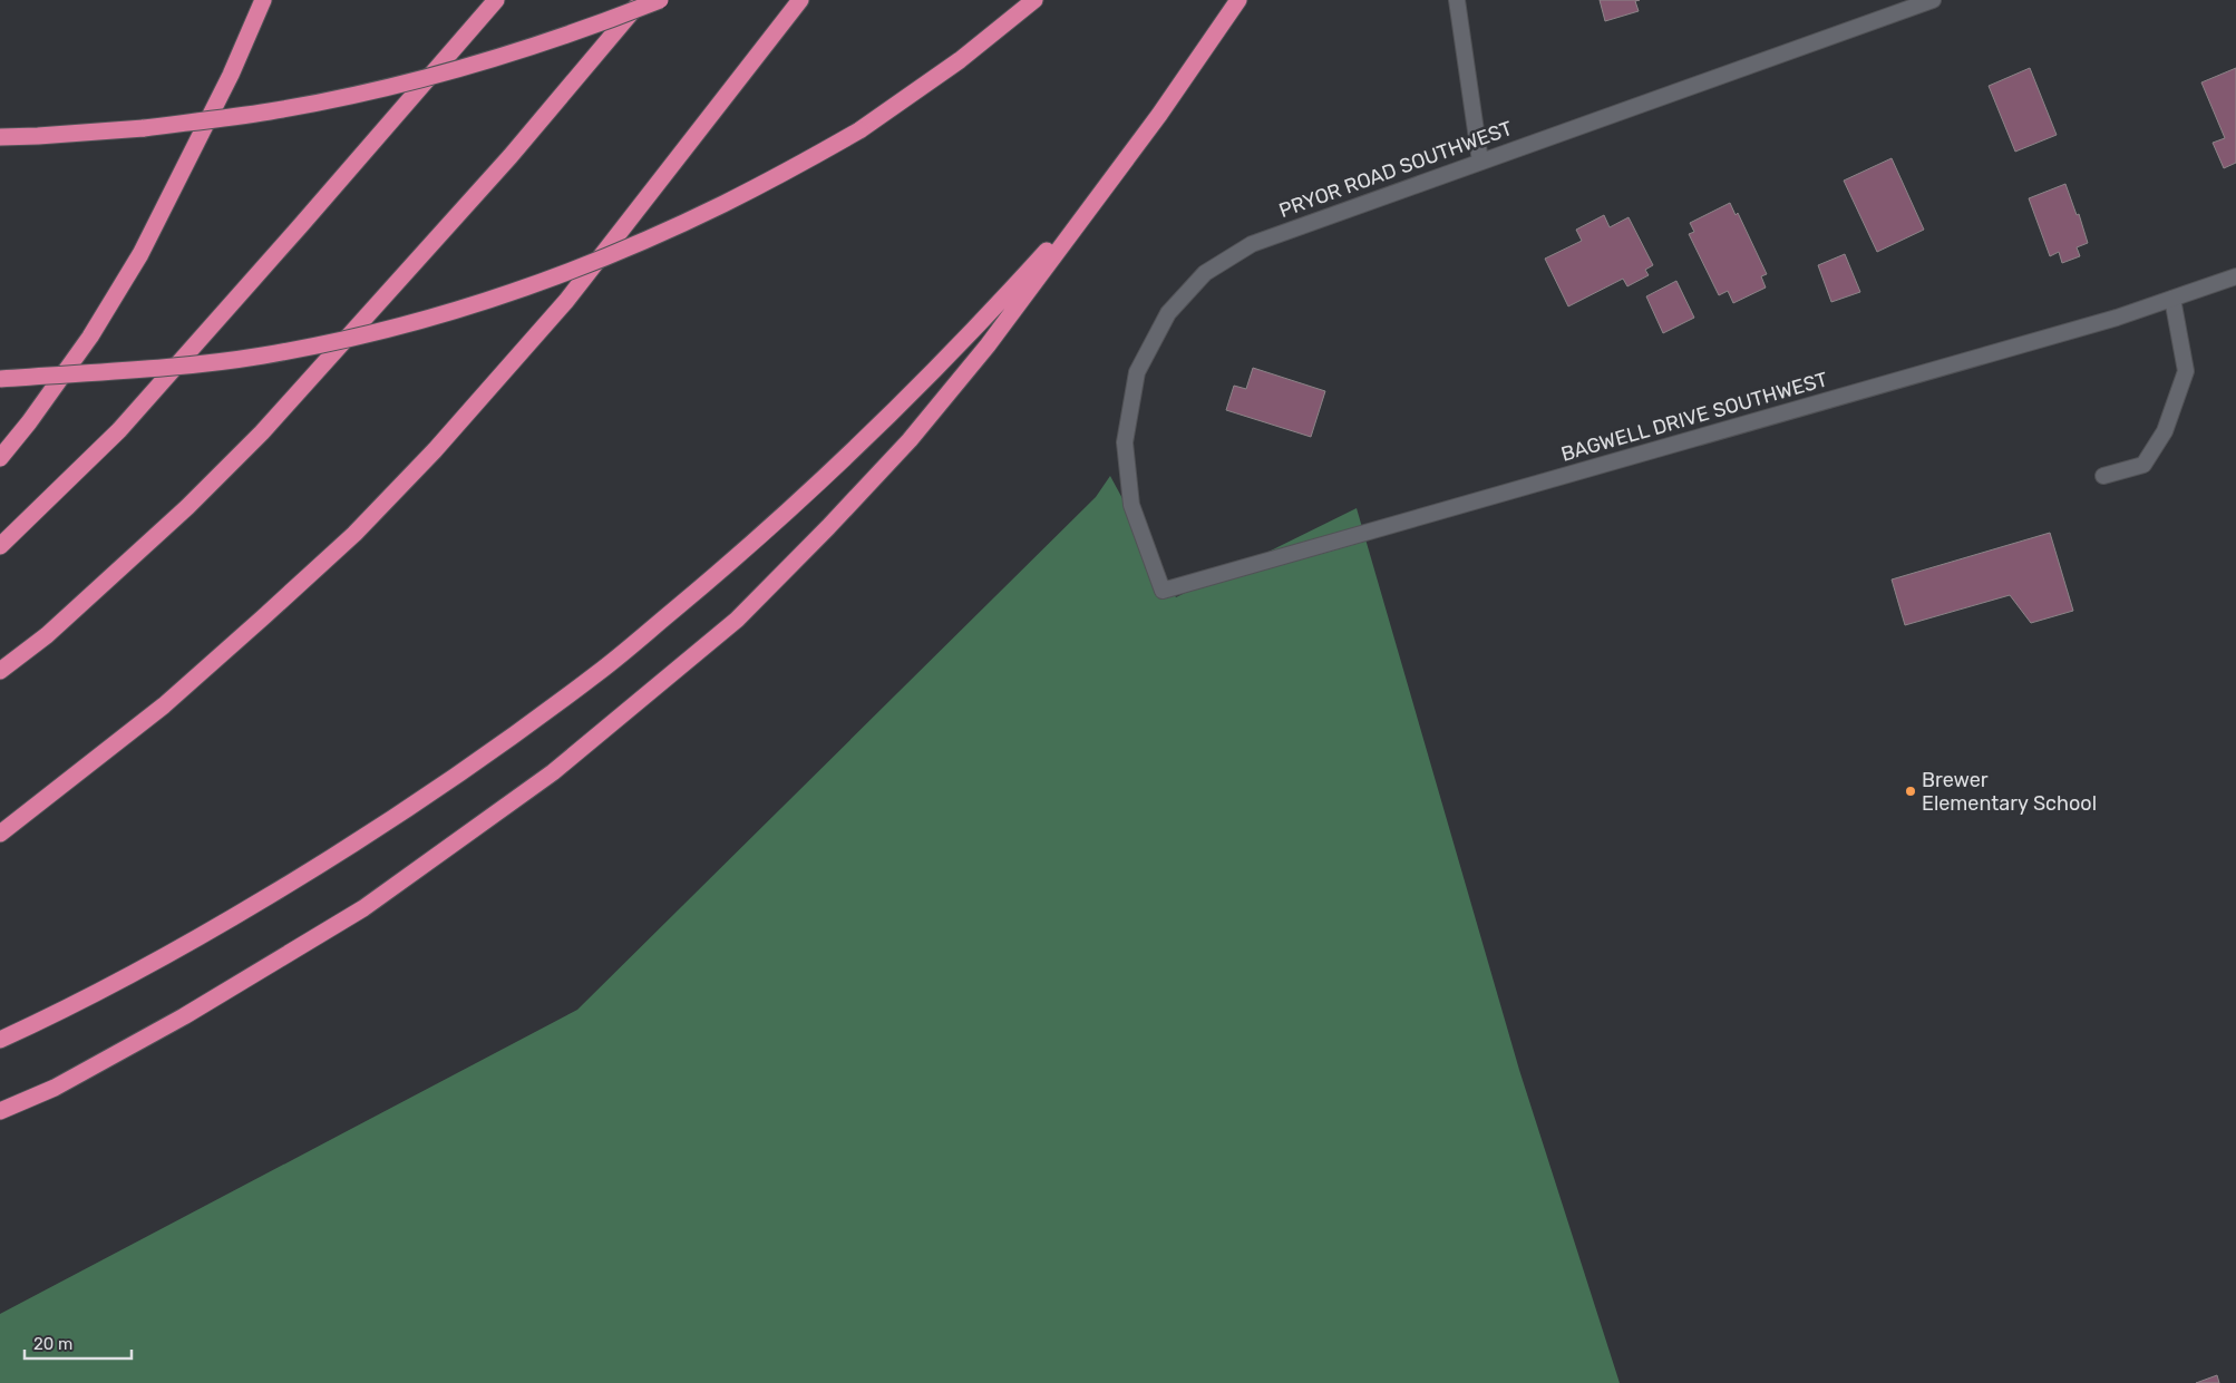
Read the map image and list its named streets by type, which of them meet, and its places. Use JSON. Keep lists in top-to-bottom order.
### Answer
{
  "streets": {
    "street": ["PRYOR ROAD SOUTHWEST", "BAGWELL DRIVE SOUTHWEST"]
  },
  "crossings": [
    ["PRYOR ROAD SOUTHWEST", "BAGWELL DRIVE SOUTHWEST"]
  ],
  "places": ["Brewer Elementary School"],
  "scale_bar": "20 m"
}
